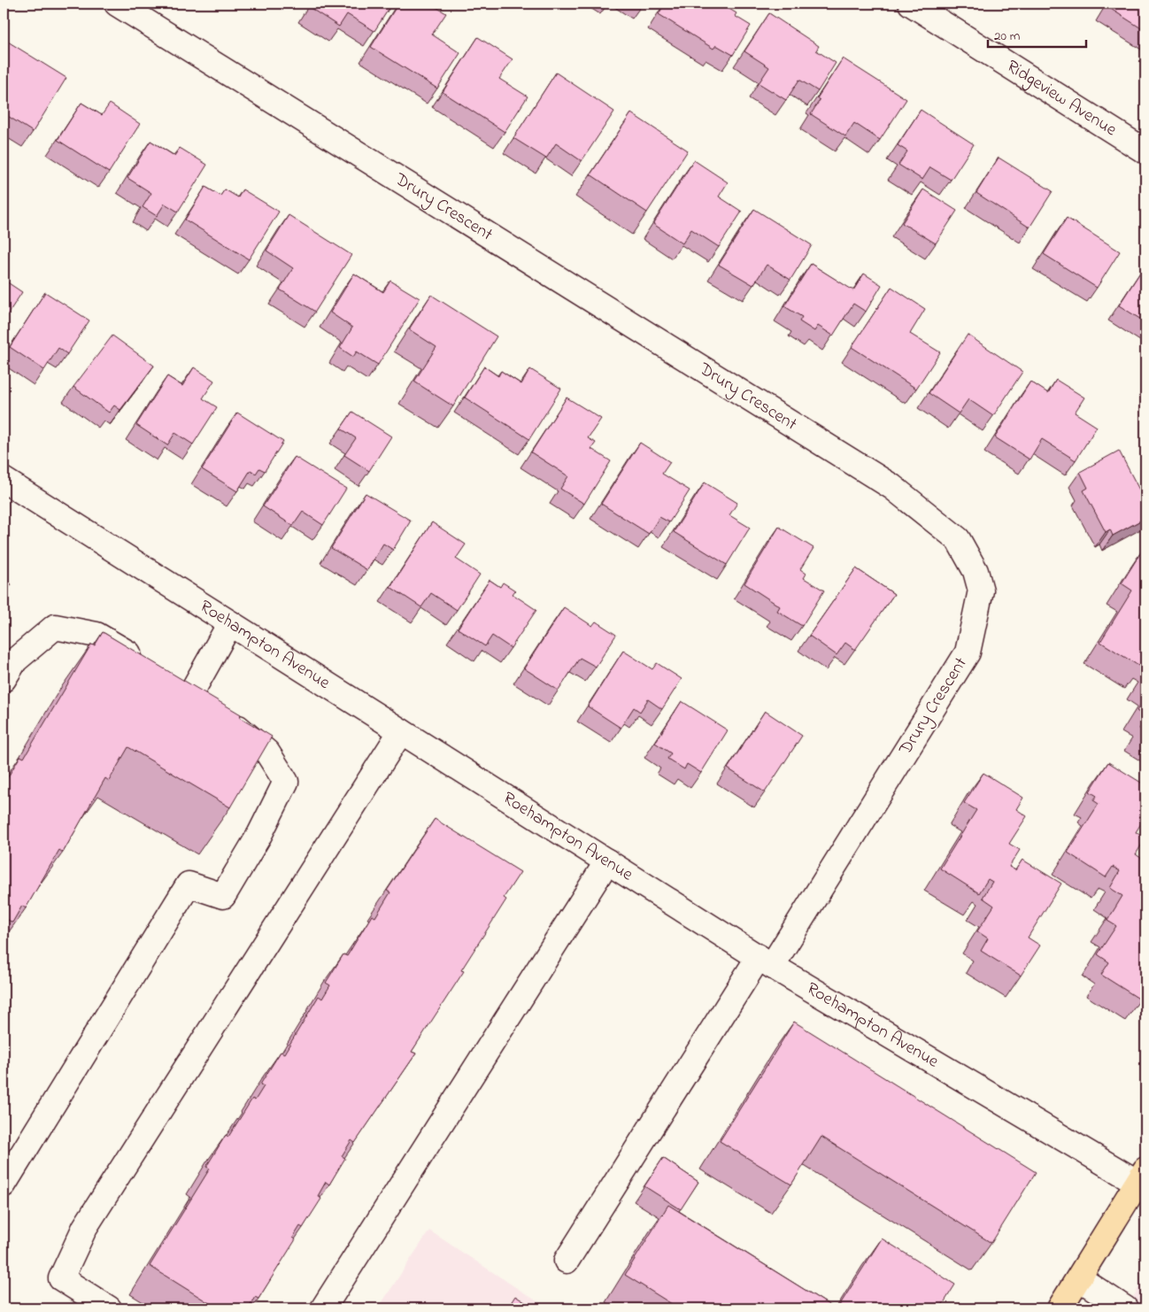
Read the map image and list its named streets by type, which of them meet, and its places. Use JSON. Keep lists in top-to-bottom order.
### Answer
{
  "streets": {
    "street": ["Ridgeview Avenue", "Drury Crescent", "Roehampton Avenue"]
  },
  "crossings": [
    ["Drury Crescent", "Roehampton Avenue"]
  ],
  "scale_bar": "20 m"
}
